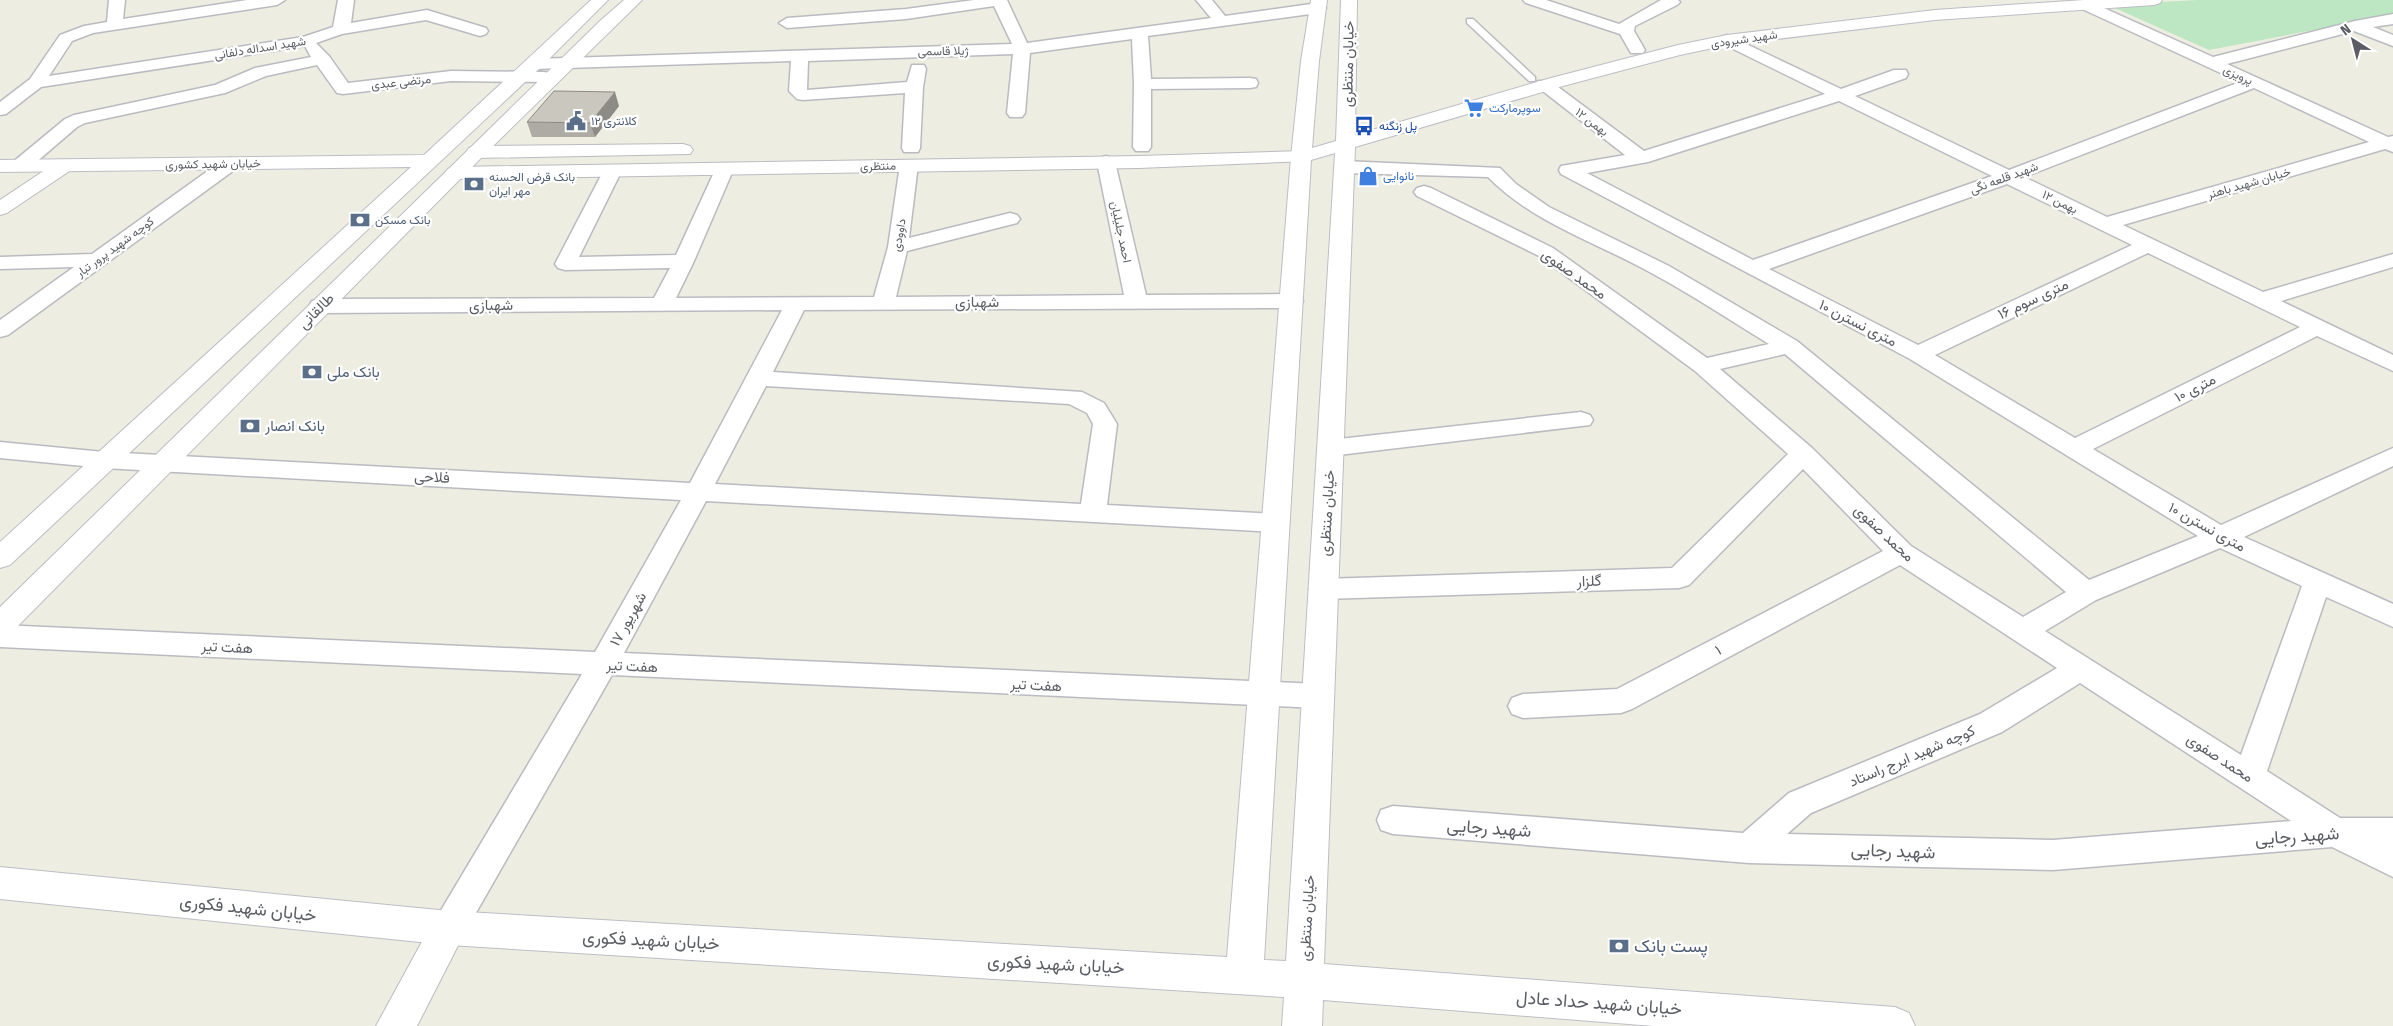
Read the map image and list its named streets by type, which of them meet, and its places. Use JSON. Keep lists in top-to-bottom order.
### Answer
{
  "streets": {
    "main road": [
      "شهید شیرودی",
      "خیابان منتظری",
      "خیابان شهید کشوری",
      "منتظری",
      "طالقانی",
      "خیابان شهید فکوری",
      "خیابان شهید حداد عادل"
    ],
    "street": [
      "شهید اسداله دلفانی",
      "ژیلا قاسمی",
      "پرویزی",
      "مرتضی عبدی",
      "۱۲ بهمن",
      "شهید قلعه نگی",
      "خیابان شهید باهنر",
      "احمد جلیلیان",
      "داوودی",
      "کوچه شهید پرور تبار",
      "محمد صفوی",
      "۱۶ متری سوم",
      "شهبازی",
      "۱۰ متری نسترن",
      "۱۰ متری",
      "فلاحی",
      "گلزار",
      "۱۷ شهریور",
      "هفت تیر",
      "۱",
      "کوچه شهید ایرج راستاد",
      "شهید رجایی"
    ]
  },
  "crossings": [
    ["شهید شیرودی", "خیابان منتظری"],
    ["شهید شیرودی", "پرویزی"],
    ["شهید شیرودی", "۱۲ بهمن"],
    ["شهید شیرودی", "منتظری"],
    ["شهید اسداله دلفانی", "مرتضی عبدی"],
    ["ژیلا قاسمی", "مرتضی عبدی"],
    ["ژیلا قاسمی", "داوودی"],
    ["ژیلا قاسمی", "طالقانی"],
    ["خیابان منتظری", "گلزار"],
    ["خیابان منتظری", "هفت تیر"],
    ["خیابان منتظری", "خیابان شهید فکوری"],
    ["خیابان منتظری", "خیابان شهید حداد عادل"],
    ["پرویزی", "شهید قلعه نگی"],
    ["پرویزی", "خیابان شهید باهنر"],
    ["مرتضی عبدی", "طالقانی"],
    ["۱۲ بهمن", "شهید قلعه نگی"],
    ["۱۲ بهمن", "خیابان شهید باهنر"],
    ["۱۲ بهمن", "۱۶ متری سوم"],
    ["۱۲ بهمن", "۱۰ متری نسترن"],
    ["۱۲ بهمن", "۱۰ متری"],
    ["خیابان شهید کشوری", "کوچه شهید پرور تبار"],
    ["خیابان شهید کشوری", "طالقانی"],
    ["منتظری", "احمد جلیلیان"],
    ["منتظری", "داوودی"],
    ["منتظری", "طالقانی"],
    ["شهید قلعه نگی", "۱۰ متری نسترن"],
    ["احمد جلیلیان", "شهبازی"],
    ["داوودی", "شهبازی"],
    ["محمد صفوی", "گلزار"],
    ["محمد صفوی", "۱"],
    ["محمد صفوی", "کوچه شهید ایرج راستاد"],
    ["محمد صفوی", "شهید رجایی"],
    ["۱۶ متری سوم", "۱۰ متری نسترن"],
    ["شهبازی", "طالقانی"],
    ["شهبازی", "۱۷ شهریور"],
    ["طالقانی", "فلاحی"],
    ["۱۰ متری نسترن", "۱۰ متری"],
    ["فلاحی", "۱۷ شهریور"],
    ["۱۷ شهریور", "هفت تیر"],
    ["۱۷ شهریور", "خیابان شهید فکوری"],
    ["کوچه شهید ایرج راستاد", "شهید رجایی"],
    ["خیابان شهید فکوری", "خیابان شهید حداد عادل"]
  ],
  "places": {
    "supermarket": ["سوپرمارکت"],
    "public building": ["کلانتری ۱۲"],
    "bus stop": ["پل زنگنه"],
    "shop": ["نانوایی"],
    "bank": [
      "بانک قرض الحسنه مهر ایران",
      "بانک مسکن",
      "بانک ملی",
      "بانک انصار",
      "پست بانک"
    ]
  },
  "north": "top left"
}
